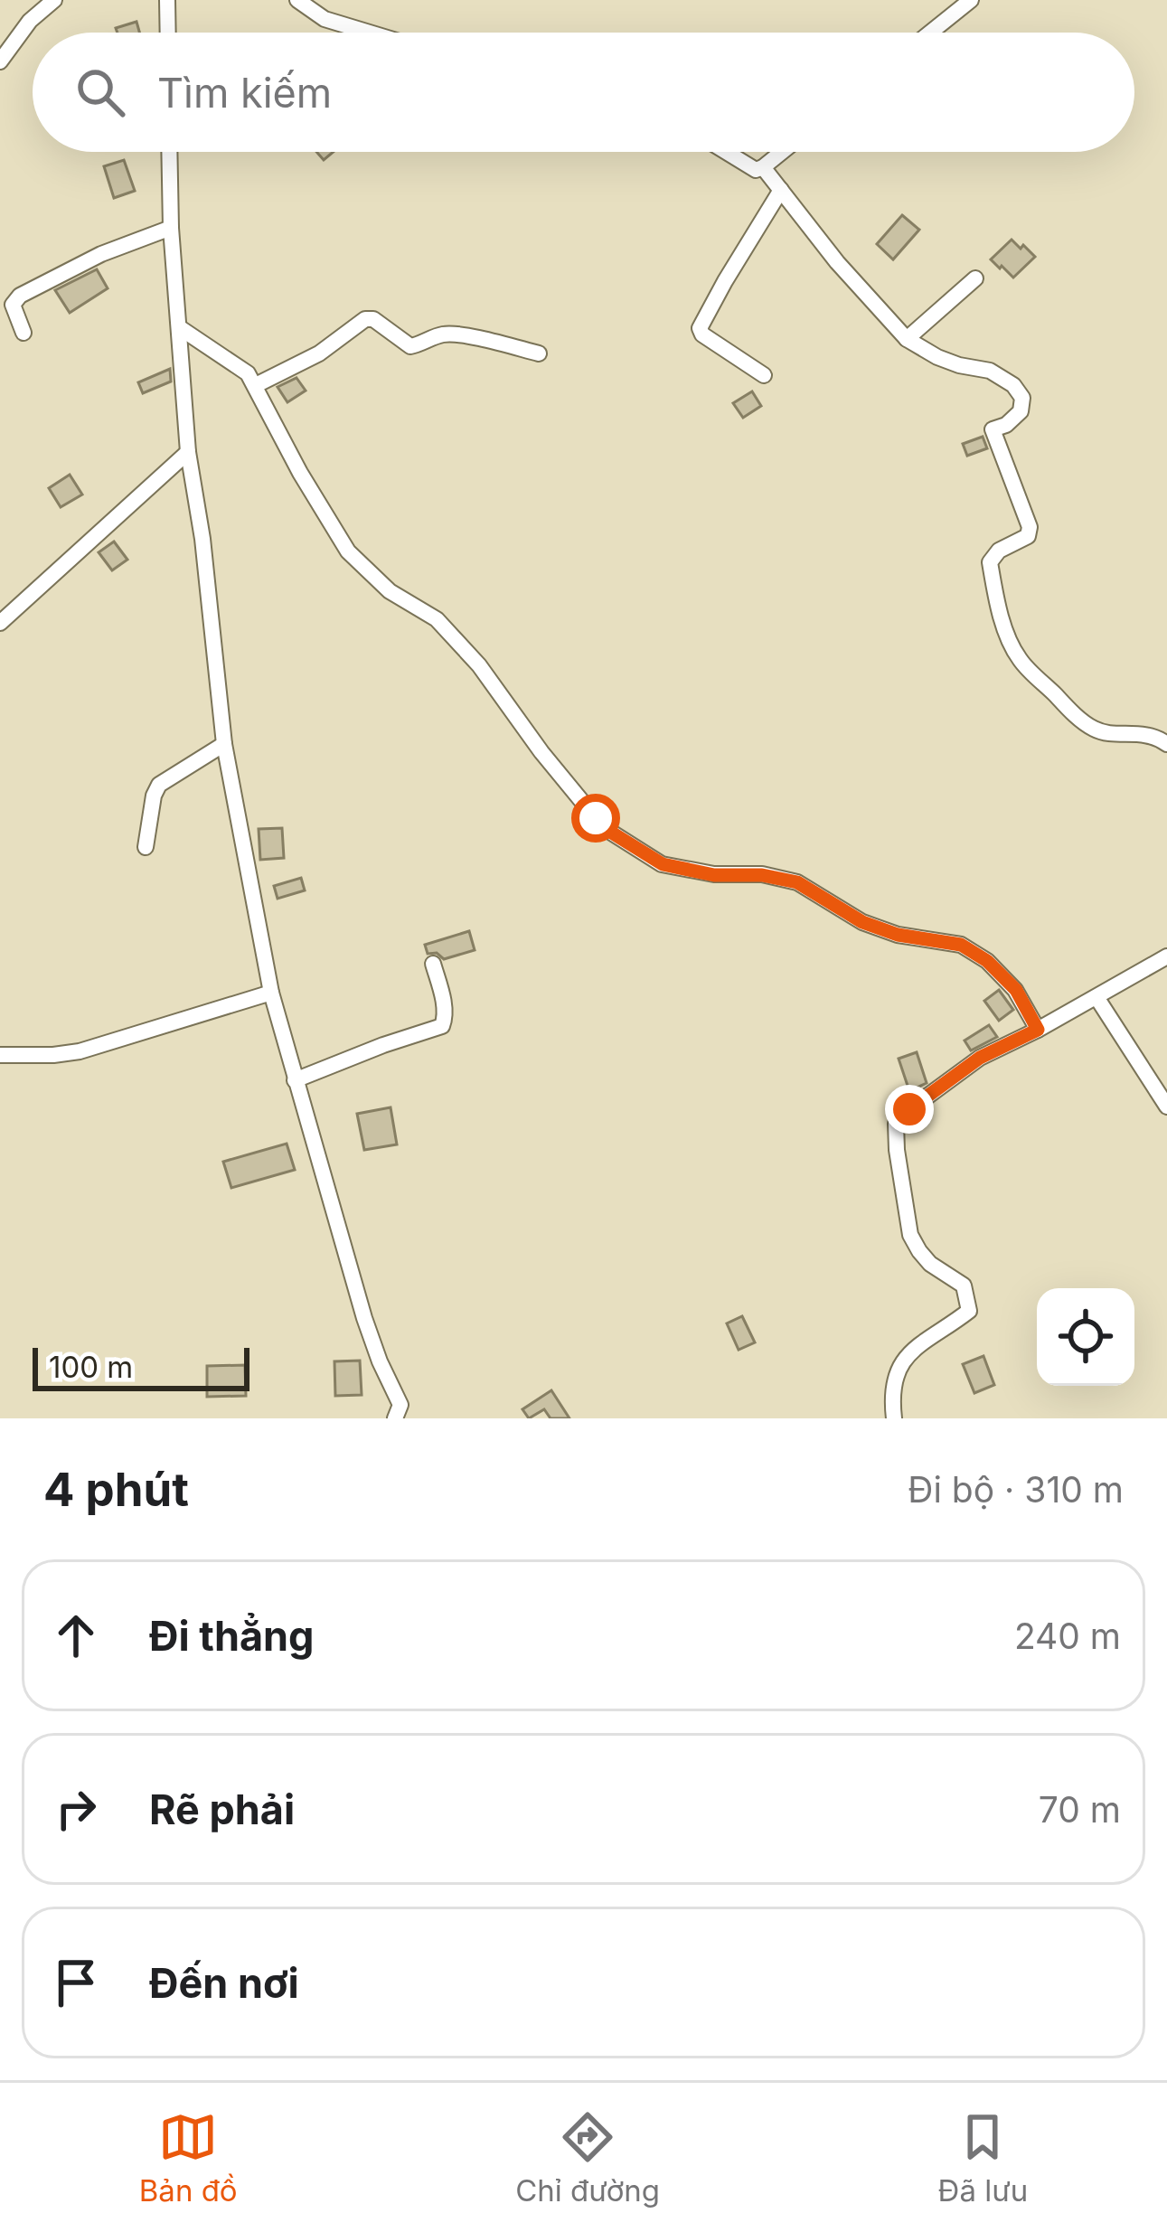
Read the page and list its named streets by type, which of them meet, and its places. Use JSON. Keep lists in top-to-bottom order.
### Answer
{
  "scale_bar": "100 m",
  "page": {
    "search": "Tìm kiếm",
    "scale": "100 m",
    "heading": ["4 phút", "Đi bộ · 310 m"],
    "list": [
      ["Đi thẳng", "240 m"],
      ["Rẽ phải", "70 m"],
      "Đến nơi"
    ],
    "nav": ["Bản đồ", "Chỉ đường", "Đã lưu"]
  }
}
